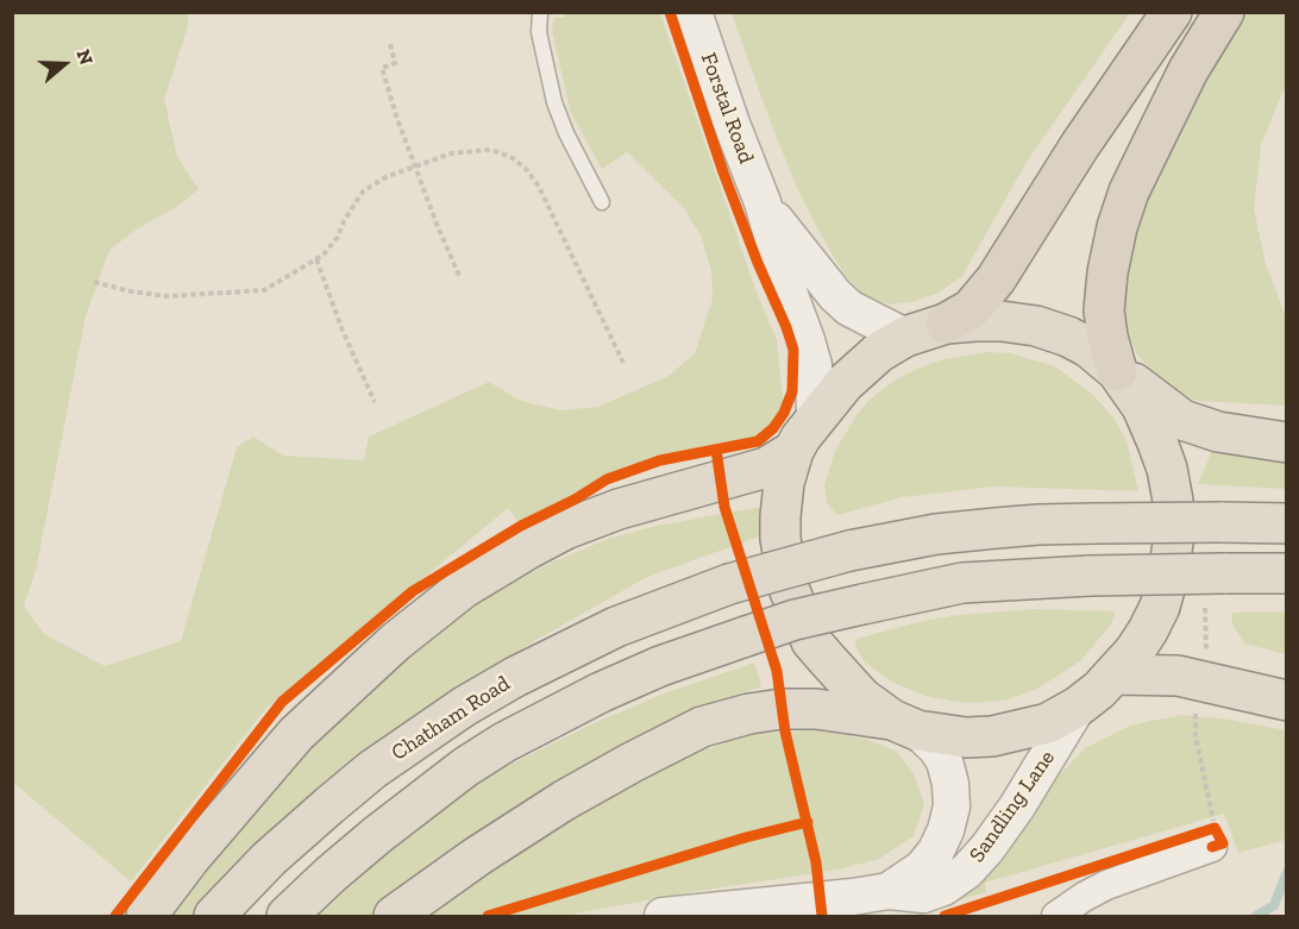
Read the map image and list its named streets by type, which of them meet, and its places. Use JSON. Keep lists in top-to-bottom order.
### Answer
{
  "streets": {
    "highway": ["Chatham Road"],
    "street": ["Forstal Road", "Sandling Lane"]
  },
  "north": "right"
}
